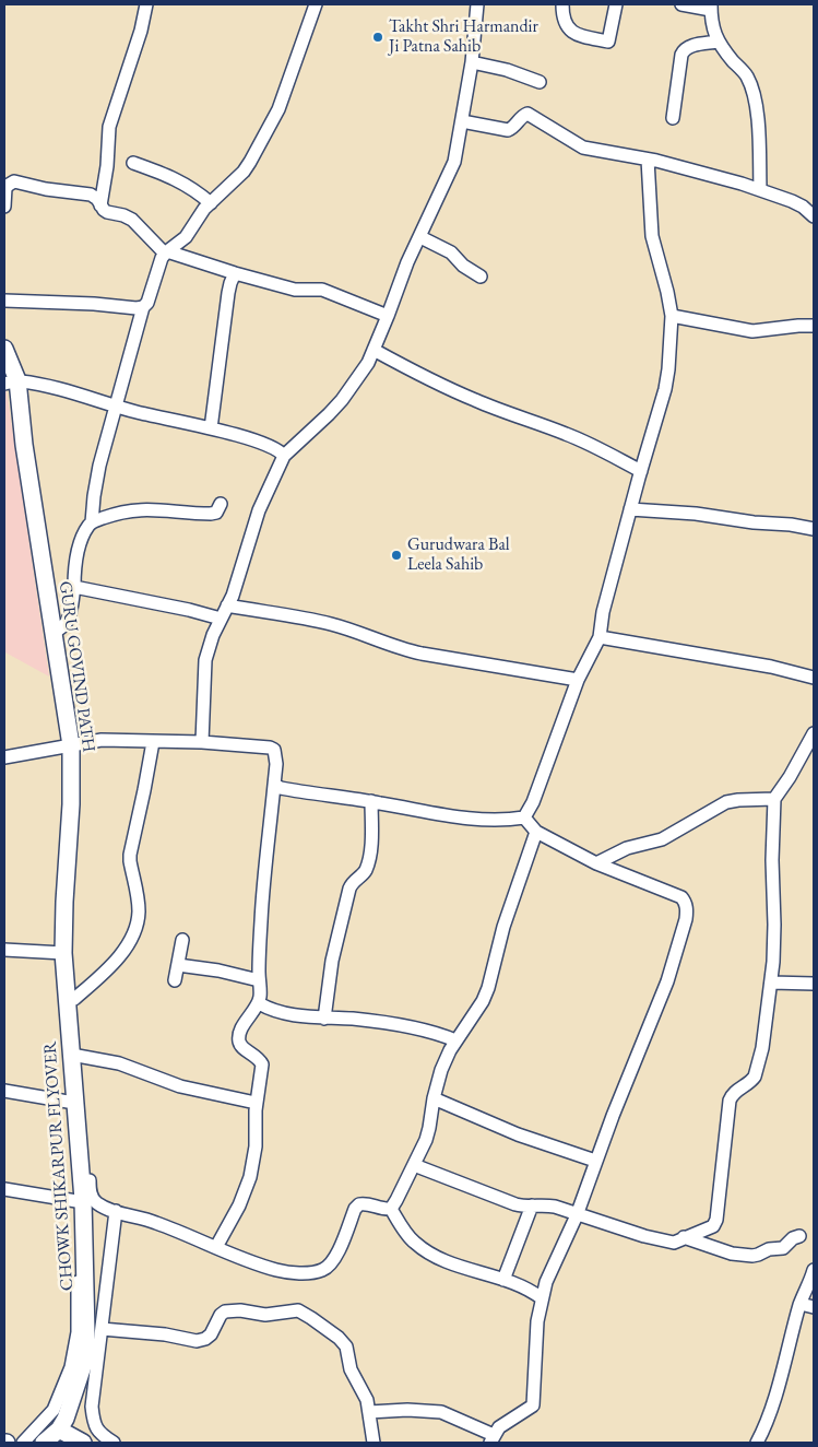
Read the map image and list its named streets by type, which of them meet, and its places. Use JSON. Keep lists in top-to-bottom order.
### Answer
{
  "streets": {
    "street": ["GURU GOVIND PATH", "CHOWK SHIKARPUR FLYOVER"]
  },
  "crossings": [
    ["GURU GOVIND PATH", "CHOWK SHIKARPUR FLYOVER"]
  ],
  "places": ["Takht Shri Harmandir Ji Patna Sahib", "Gurudwara Bal Leela Sahib"]
}
